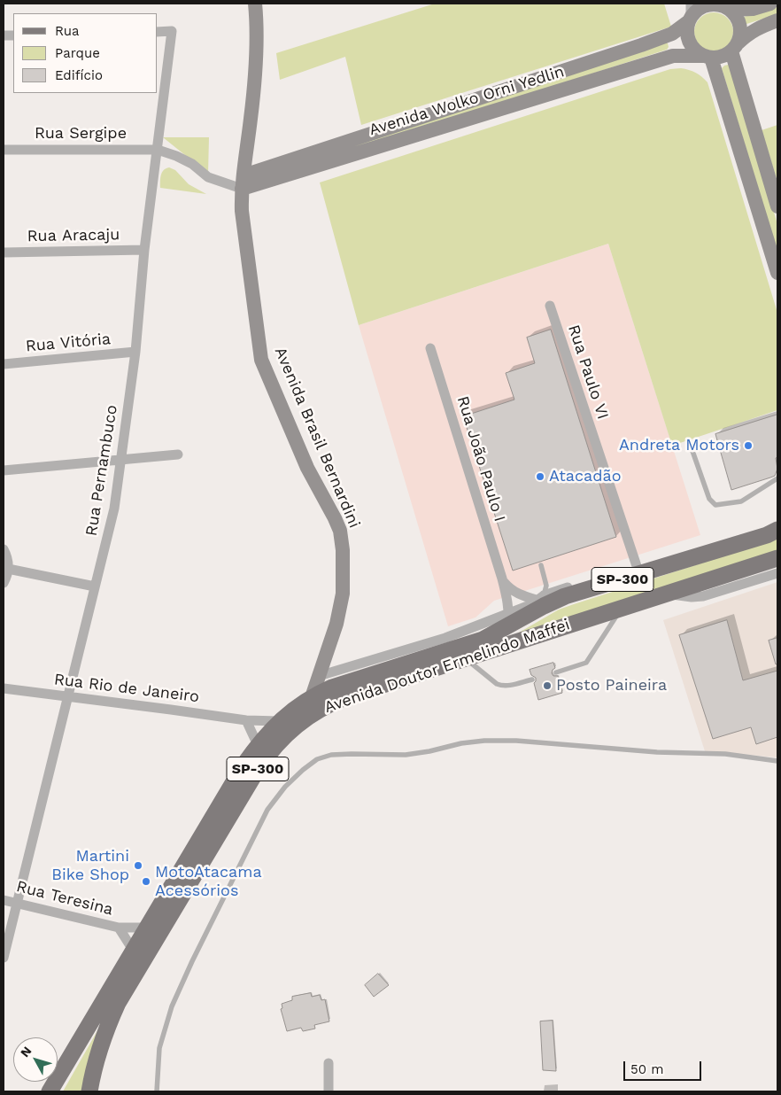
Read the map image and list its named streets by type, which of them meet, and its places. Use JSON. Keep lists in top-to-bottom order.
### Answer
{
  "streets": {
    "main road": ["SP-300", "Avenida Doutor Ermelindo Maffei"],
    "street": [
      "Avenida Wolko Orni Yedlin",
      "Rua Sergipe",
      "Rua Aracaju",
      "Rua Vitória",
      "Rua Paulo VI",
      "Avenida Brasil Bernardini",
      "Rua João Paulo I",
      "Rua Pernambuco",
      "Rua Rio de Janeiro",
      "Rua Teresina"
    ]
  },
  "crossings": [
    ["Avenida Wolko Orni Yedlin", "Rua Sergipe"],
    ["Avenida Wolko Orni Yedlin", "Avenida Brasil Bernardini"],
    ["Rua Sergipe", "Avenida Brasil Bernardini"],
    ["Rua Sergipe", "Rua Pernambuco"],
    ["Rua Aracaju", "Rua Pernambuco"],
    ["Rua Vitória", "Rua Pernambuco"],
    ["Rua Paulo VI", "Avenida Doutor Ermelindo Maffei"],
    ["Avenida Brasil Bernardini", "Avenida Doutor Ermelindo Maffei"],
    ["Rua João Paulo I", "Avenida Doutor Ermelindo Maffei"],
    ["Rua Pernambuco", "Rua Rio de Janeiro"],
    ["Rua Pernambuco", "Rua Teresina"],
    ["Avenida Doutor Ermelindo Maffei", "Rua Rio de Janeiro"],
    ["Avenida Doutor Ermelindo Maffei", "Rua Teresina"]
  ],
  "places": [
    "Andreta Motors",
    "Atacadão",
    "Posto Paineira",
    "Martini Bike Shop",
    "MotoAtacama Acessórios"
  ],
  "legend": ["Rua", "Parque", "Edifício"],
  "scale_bar": "50 m",
  "north": "top left"
}
